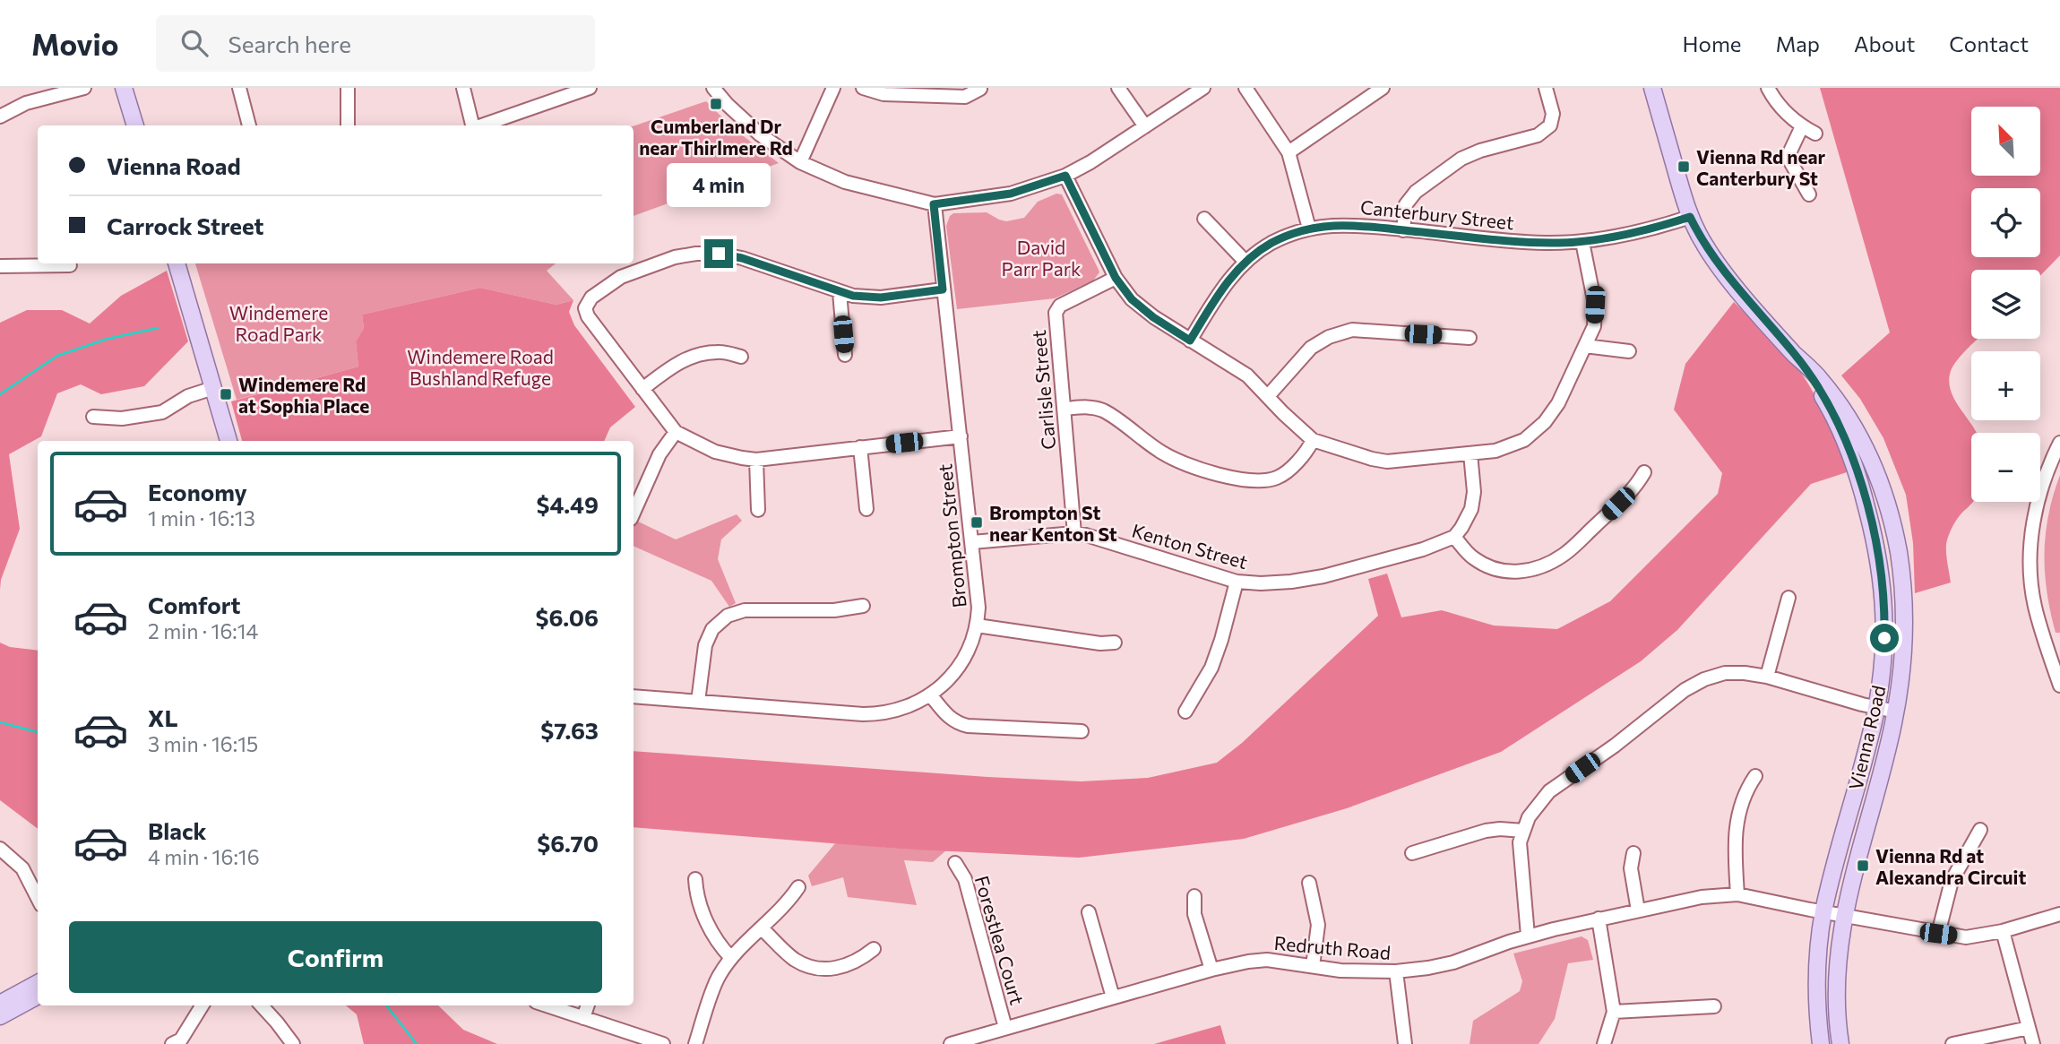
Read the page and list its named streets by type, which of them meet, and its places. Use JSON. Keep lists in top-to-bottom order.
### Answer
{
  "streets": {
    "main road": ["Vienna Road"],
    "street": [
      "Canterbury Street",
      "Carlisle Street",
      "Brompton Street",
      "Kenton Street",
      "Forestlea Court",
      "Redruth Road"
    ]
  },
  "crossings": [
    ["Canterbury Street", "Vienna Road"],
    ["Carlisle Street", "Kenton Street"],
    ["Brompton Street", "Kenton Street"],
    ["Vienna Road", "Redruth Road"],
    ["Forestlea Court", "Redruth Road"]
  ],
  "parks": ["David Parr Park", "Windemere Road Park", "Windemere Road Bushland Refuge"],
  "places": {
    "transit": [
      "Cumberland Dr near Thirlmere Rd",
      "Vienna Rd near Canterbury St",
      "Windemere Rd at Sophia Place",
      "Brompton St near Kenton St",
      "Vienna Rd at Alexandra Circuit"
    ]
  },
  "north": "top left",
  "page": {
    "header": "Movio",
    "search": "Search here",
    "nav": [
      "Home",
      "Map",
      "About",
      "Contact"
    ],
    "map_buttons": ["+", "−"],
    "banner": ["Vienna Road", "Carrock Street"],
    "bubble": "4 min",
    "list": [
      {
        "name": "Economy",
        "note": "1 min · 16:13",
        "value": "$4.49"
      },
      {
        "name": "Comfort",
        "note": "2 min · 16:14",
        "value": "$6.06"
      },
      {
        "name": "XL",
        "note": "3 min · 16:15",
        "value": "$7.63"
      },
      {
        "name": "Black",
        "note": "4 min · 16:16",
        "value": "$6.70"
      }
    ],
    "buttons": "Confirm"
  }
}
